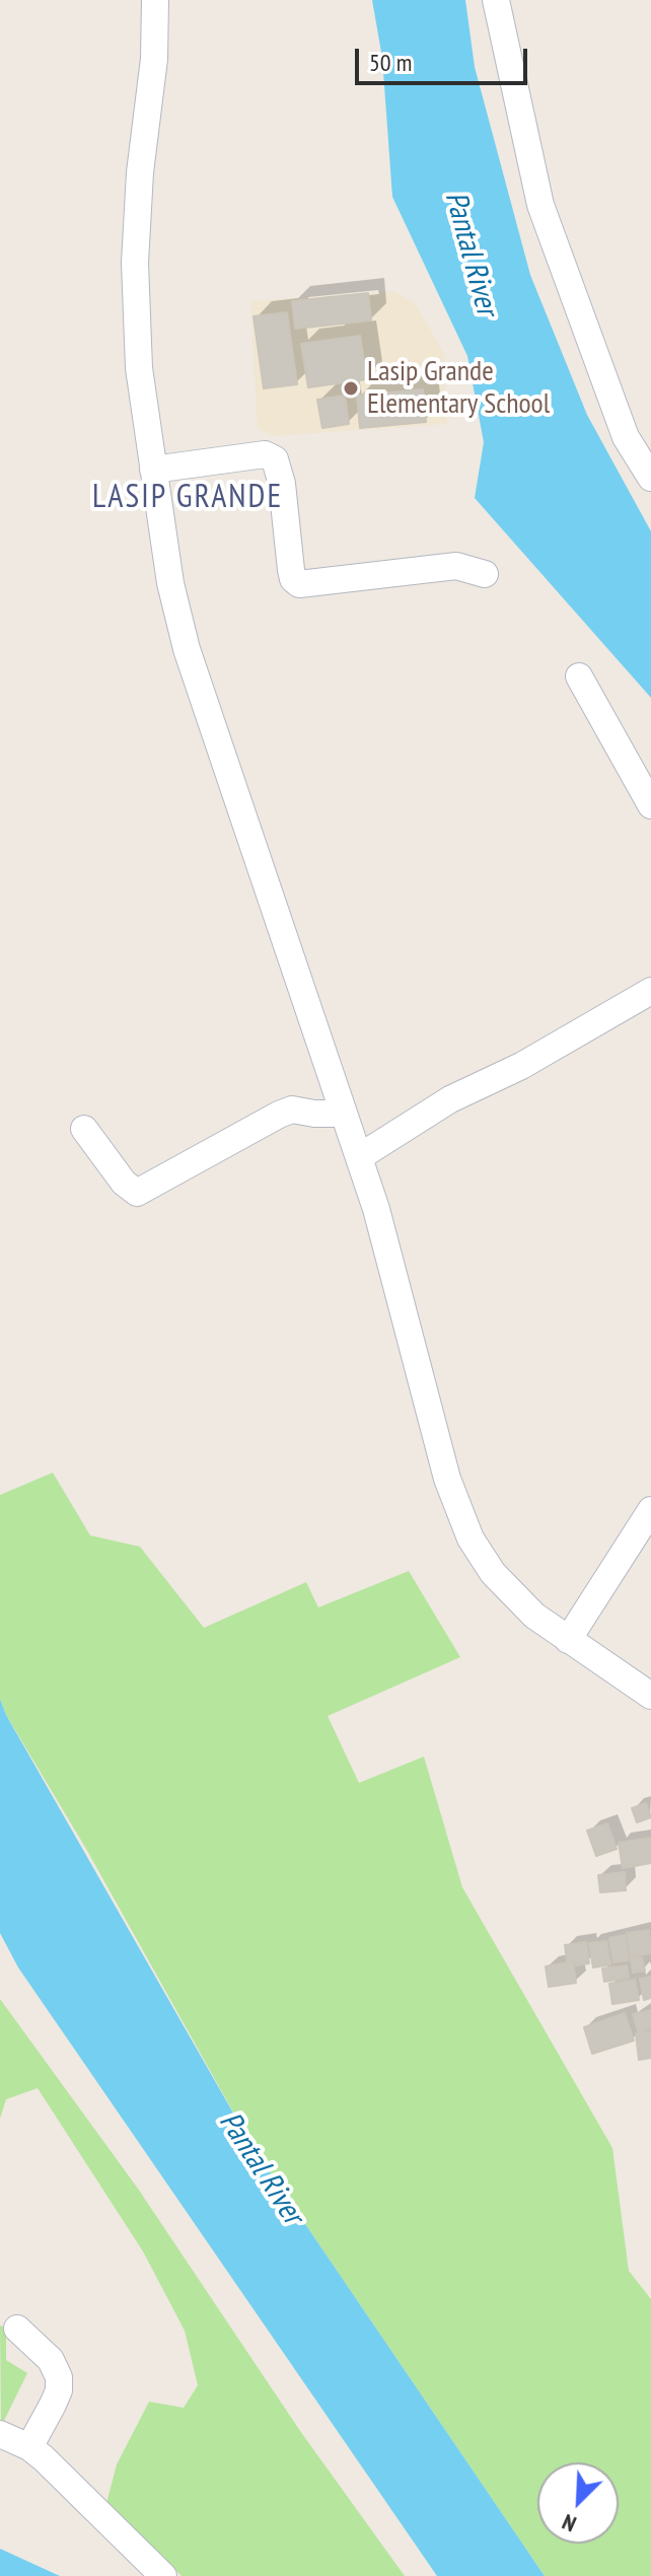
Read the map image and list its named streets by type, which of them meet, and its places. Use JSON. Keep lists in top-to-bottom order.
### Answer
{
  "districts": ["LASIP GRANDE"],
  "water": ["Pantal River"],
  "places": ["Lasip Grande Elementary School"],
  "scale_bar": "50 m",
  "north": "bottom left"
}
